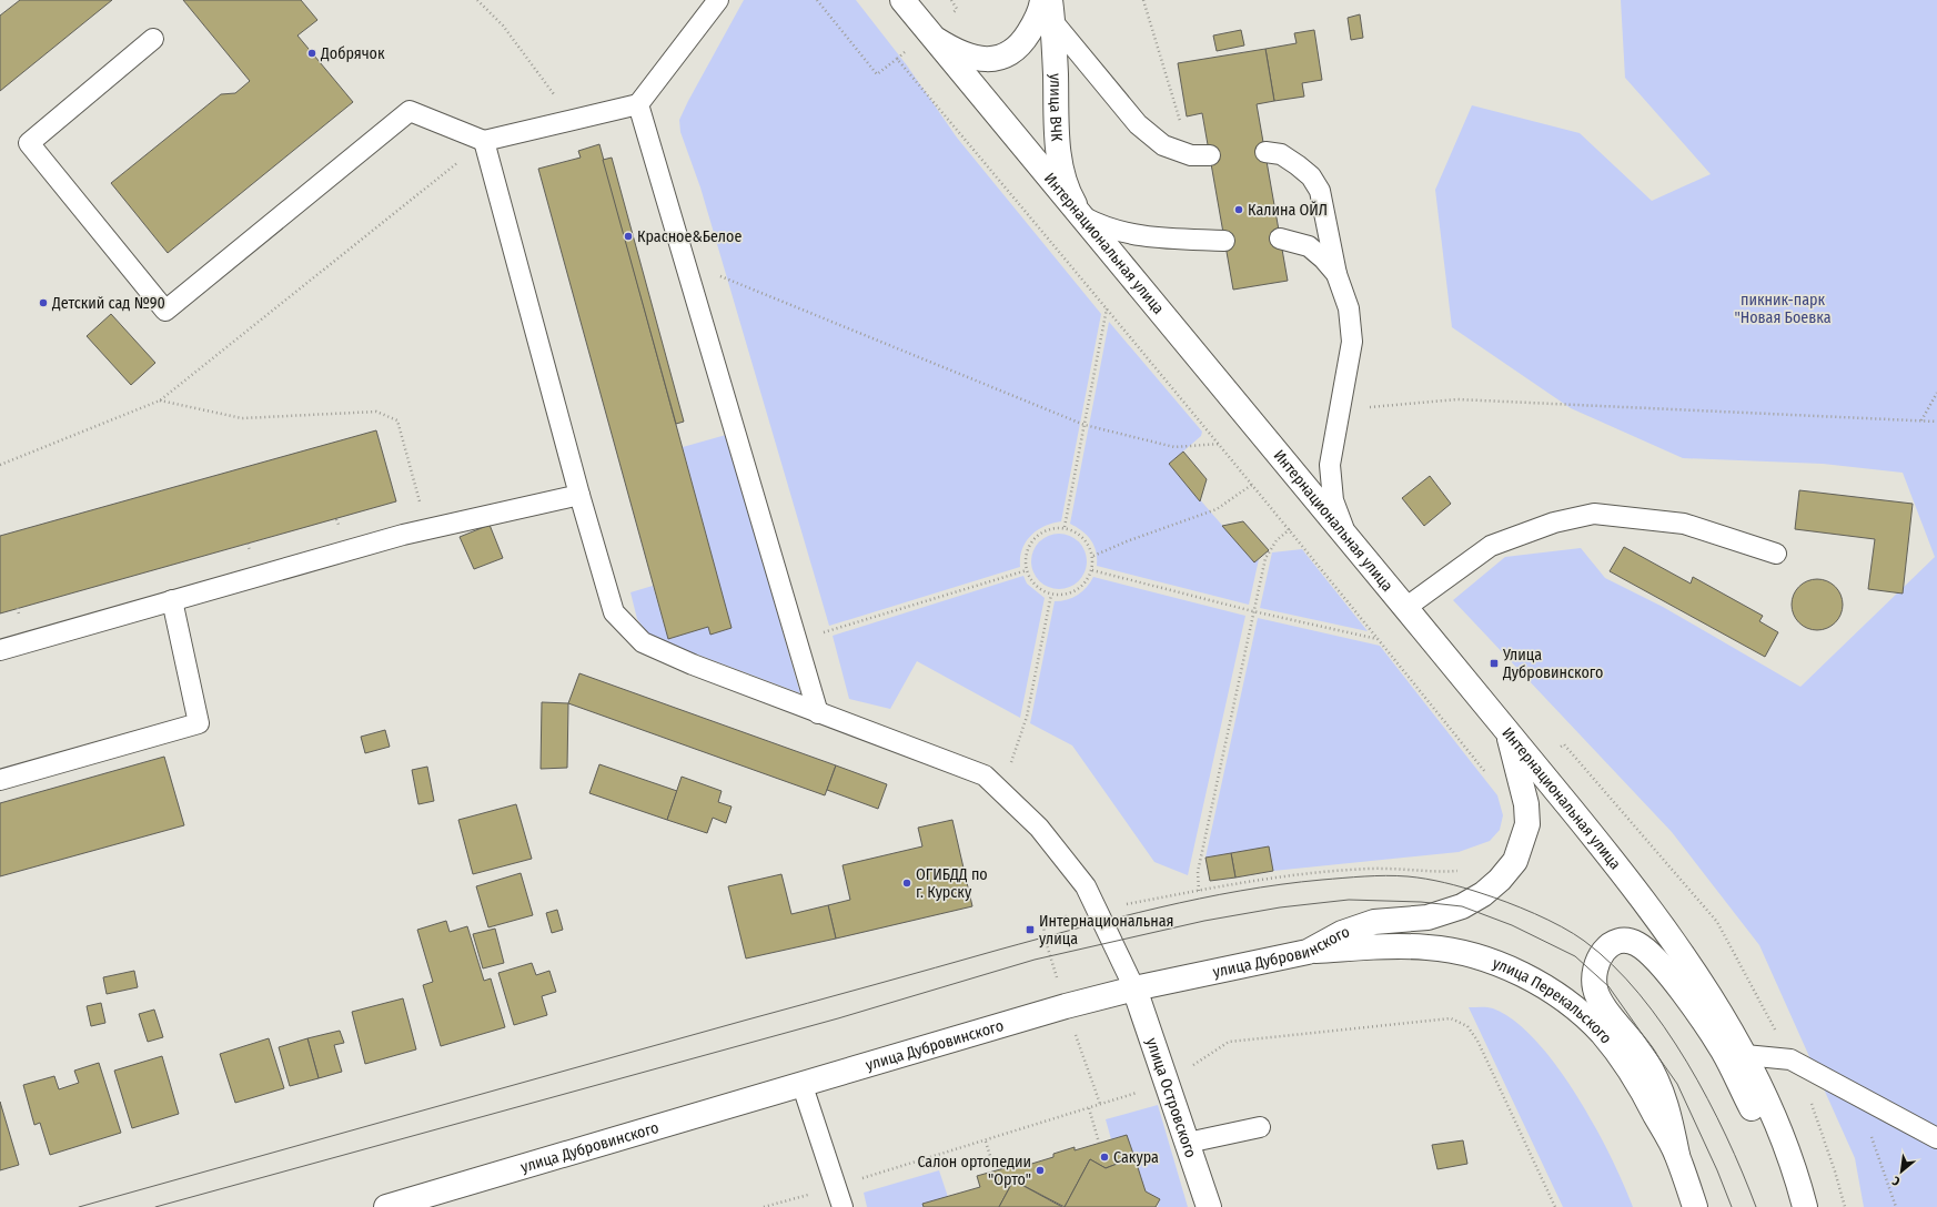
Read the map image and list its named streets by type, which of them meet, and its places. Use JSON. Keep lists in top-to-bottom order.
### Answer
{
  "streets": {
    "main road": [
      "улица ВЧК",
      "Интернациональная улица",
      "улица Дубровинского",
      "улица Перекальского",
      "улица Островского"
    ]
  },
  "crossings": [
    ["улица ВЧК", "Интернациональная улица"],
    ["Интернациональная улица", "улица Дубровинского"],
    ["улица Дубровинского", "улица Перекальского"],
    ["улица Дубровинского", "улица Островского"]
  ],
  "parks": ["пикник-парк \"Новая Боевка"],
  "places": {
    "other": [
      "Добрячок",
      "Калина ОЙЛ",
      "Красное&Белое",
      "Детский сад №90",
      "ОГИБДД по г. Курску",
      "Сакура",
      "Салон ортопедии \"Орто\""
    ],
    "transit": ["Улица Дубровинского", "Интернациональная улица"]
  },
  "north": "bottom left"
}
